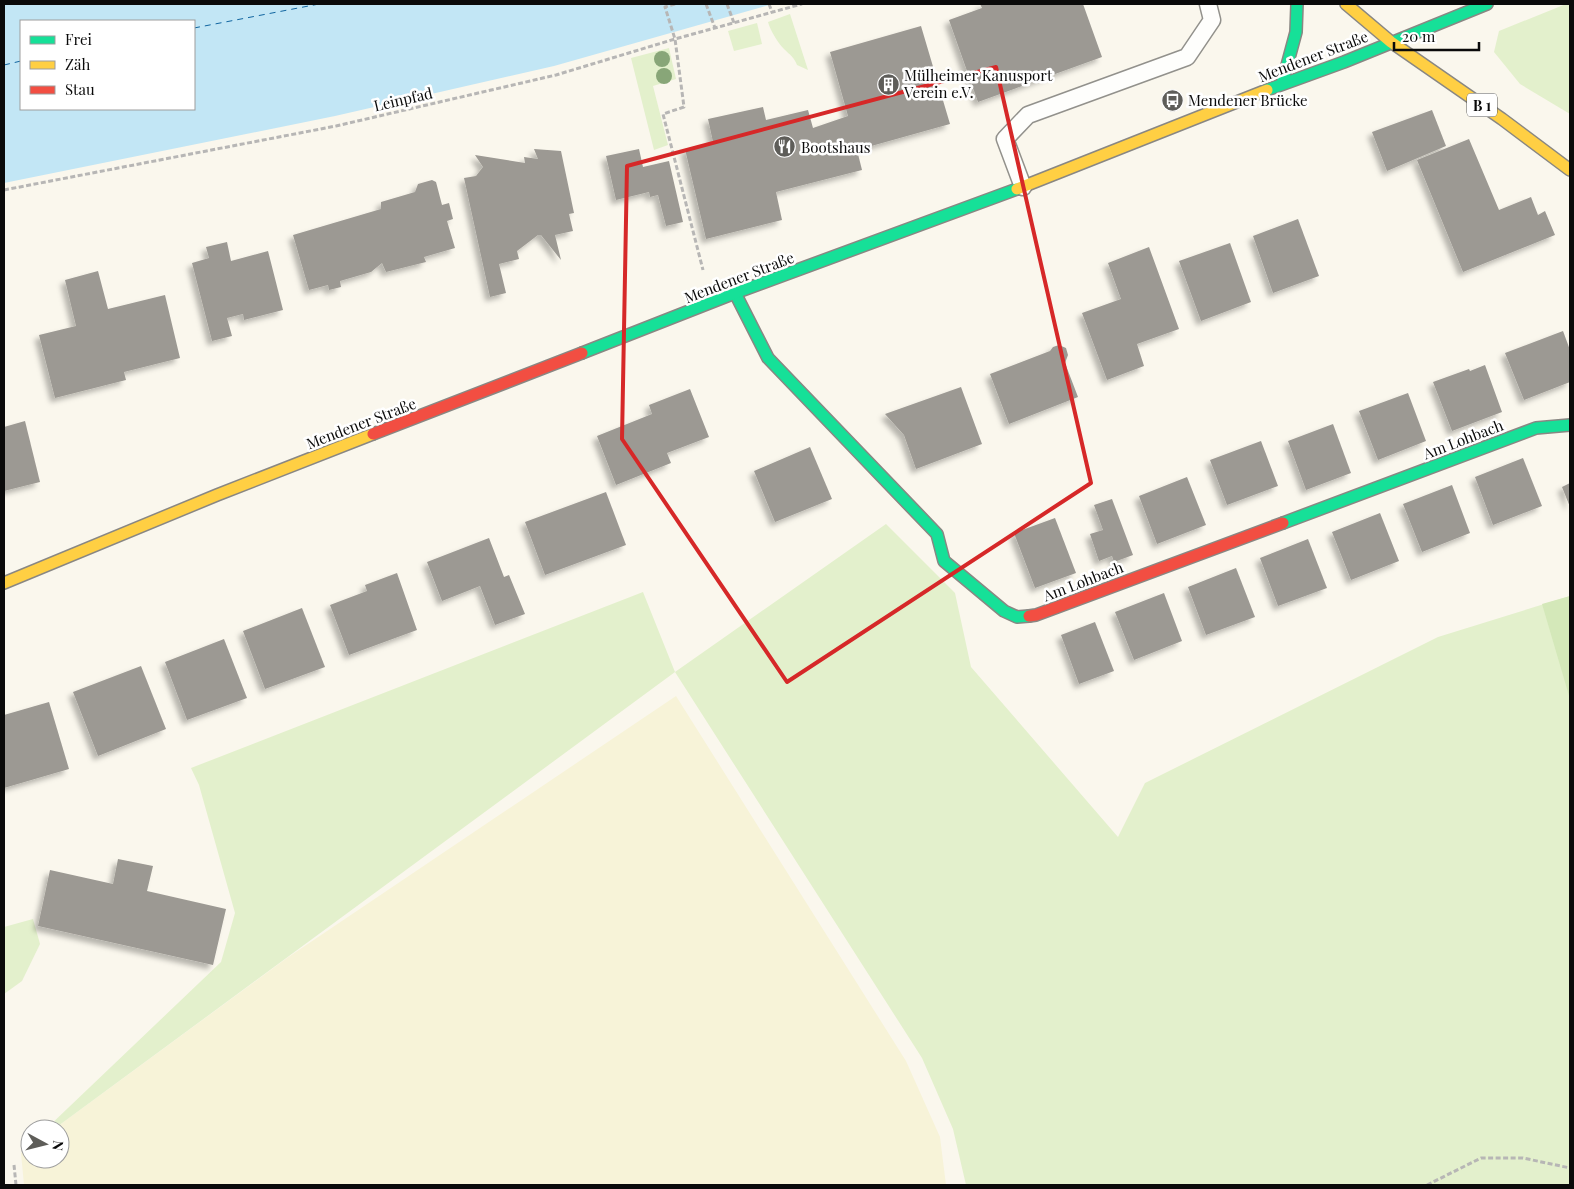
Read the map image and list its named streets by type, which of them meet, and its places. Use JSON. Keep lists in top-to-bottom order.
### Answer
{
  "streets": {
    "main road": ["Mendener Straße", "B 1", "Am Lohbach"],
    "path": ["Leinpfad"]
  },
  "crossings": [
    ["Mendener Straße", "B 1"],
    ["Mendener Straße", "Am Lohbach"]
  ],
  "places": {
    "building": ["Mülheimer Kanusport Verein e.V."],
    "bus stop": ["Mendener Brücke"],
    "restaurant": ["Bootshaus"]
  },
  "legend": ["Frei", "Zäh", "Stau"],
  "scale_bar": "20 m",
  "north": "right"
}
